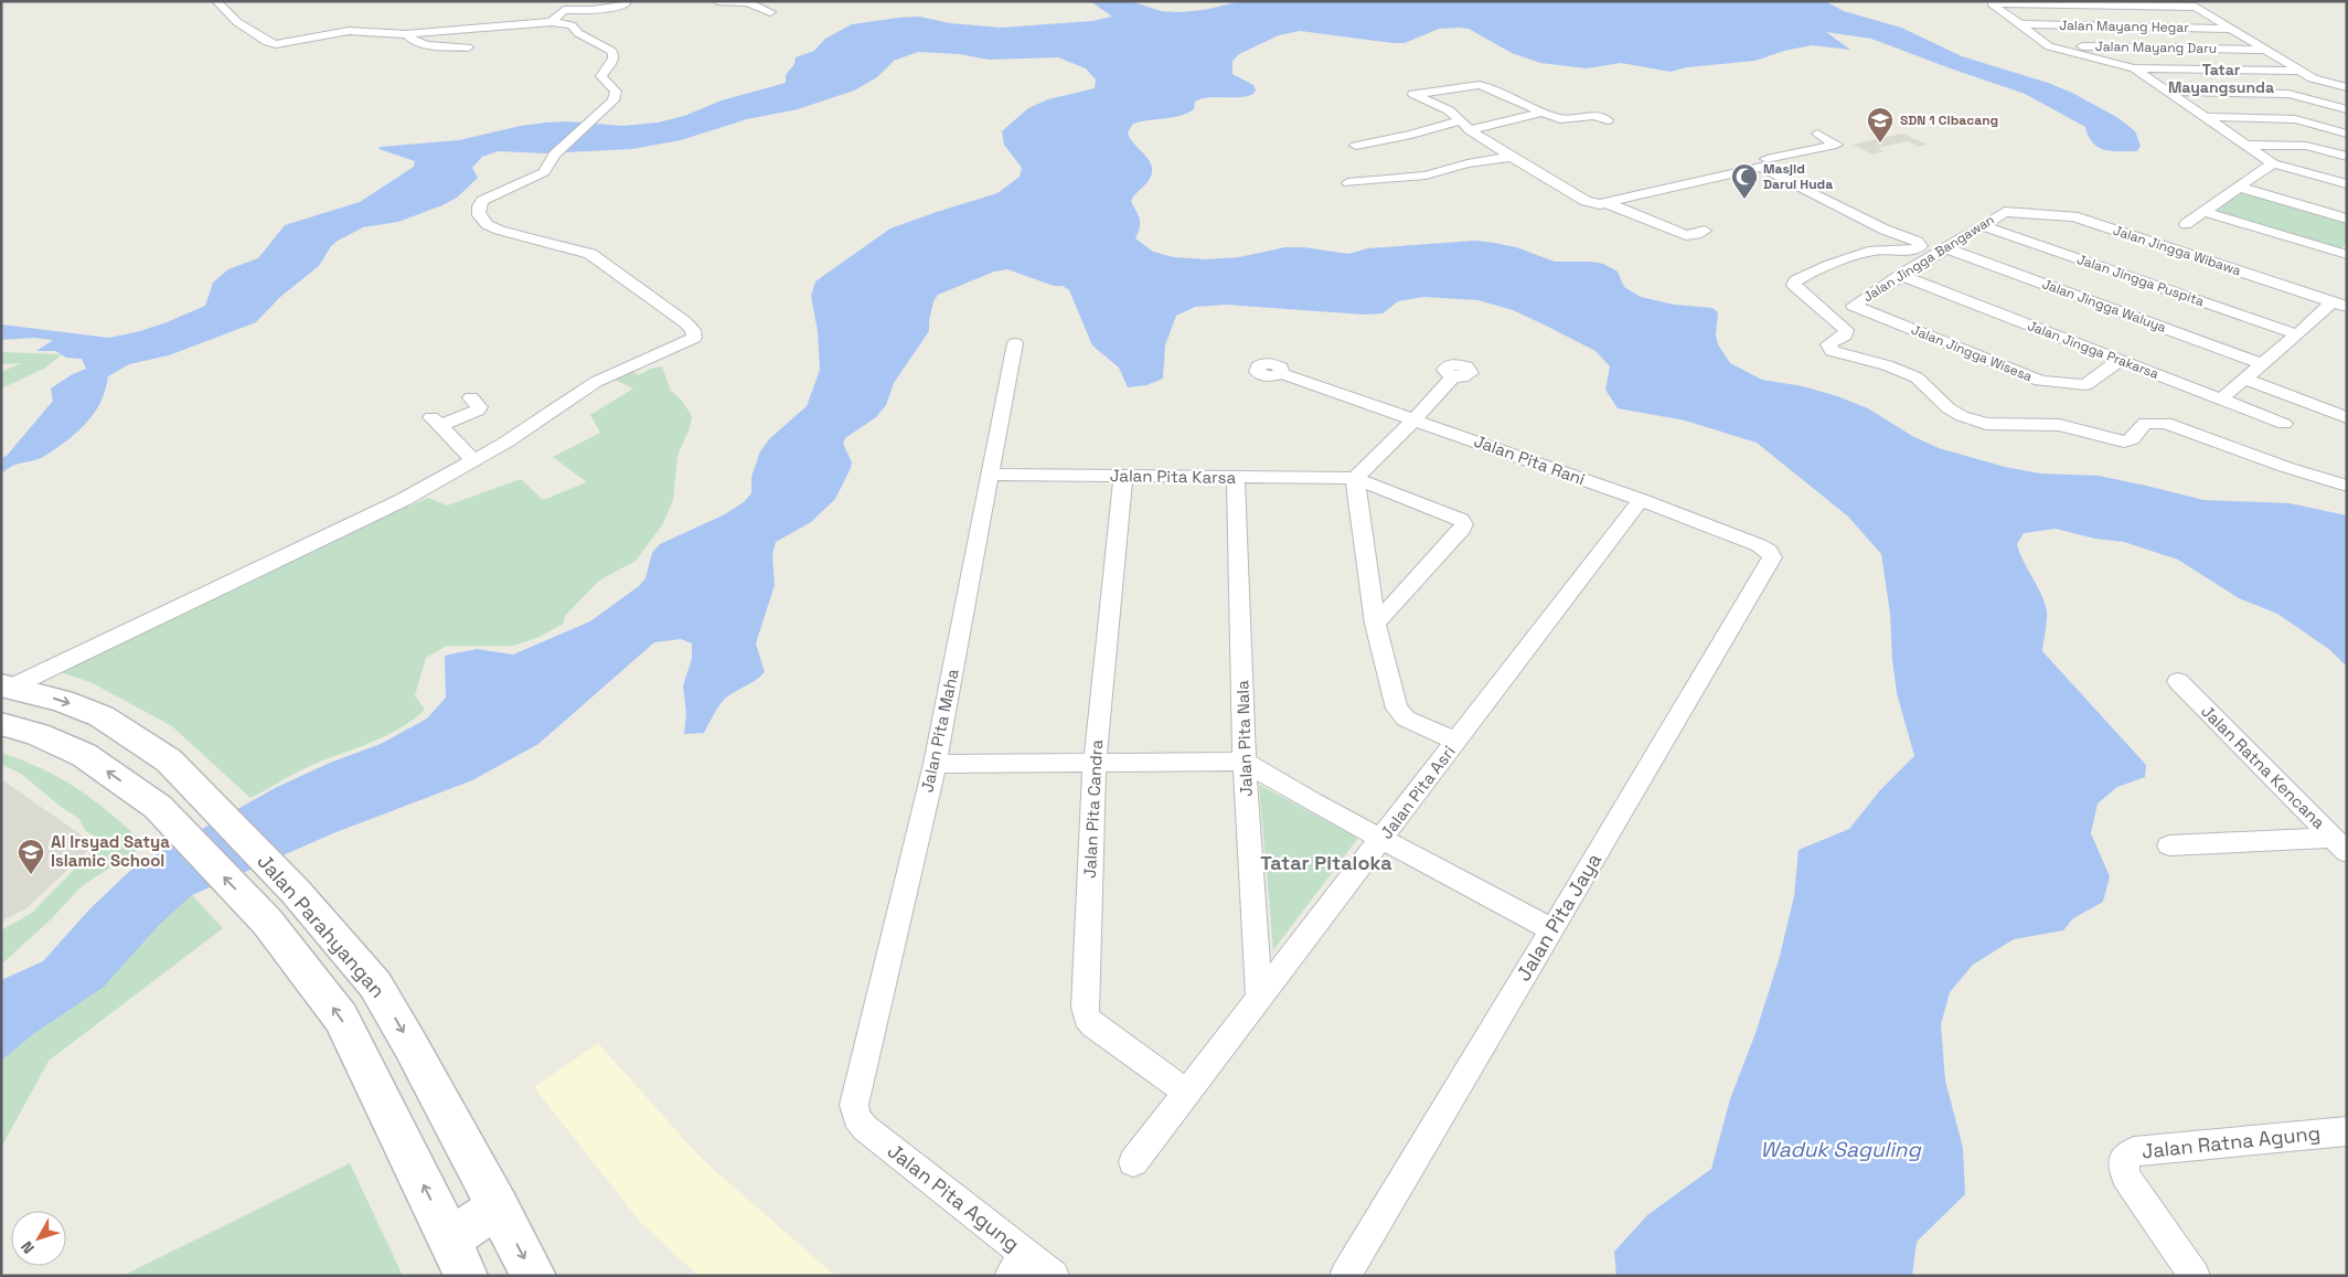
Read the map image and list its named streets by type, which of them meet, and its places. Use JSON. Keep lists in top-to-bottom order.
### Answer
{
  "streets": {
    "main road": ["Jalan Parahyangan"],
    "street": [
      "Jalan Mayang Hegar",
      "Jalan Mayang Daru",
      "Jalan Jingga Wibawa",
      "Jalan Jingga Bangawan",
      "Jalan Jingga Puspita",
      "Jalan Jingga Waluya",
      "Jalan Jingga Prakarsa",
      "Jalan Jingga Wisesa",
      "Jalan Pita Rani",
      "Jalan Pita Karsa",
      "Jalan Pita Maha",
      "Jalan Pita Nala",
      "Jalan Ratna Kencana",
      "Jalan Pita Asri",
      "Jalan Pita Candra",
      "Jalan Pita Jaya",
      "Jalan Ratna Agung",
      "Jalan Pita Agung"
    ]
  },
  "crossings": [
    ["Jalan Jingga Wibawa", "Jalan Jingga Bangawan"],
    ["Jalan Jingga Bangawan", "Jalan Jingga Puspita"],
    ["Jalan Jingga Bangawan", "Jalan Jingga Waluya"],
    ["Jalan Jingga Bangawan", "Jalan Jingga Prakarsa"],
    ["Jalan Jingga Bangawan", "Jalan Jingga Wisesa"],
    ["Jalan Jingga Prakarsa", "Jalan Jingga Wisesa"],
    ["Jalan Pita Rani", "Jalan Pita Asri"],
    ["Jalan Pita Rani", "Jalan Pita Jaya"],
    ["Jalan Pita Karsa", "Jalan Pita Maha"],
    ["Jalan Pita Karsa", "Jalan Pita Nala"],
    ["Jalan Pita Karsa", "Jalan Pita Candra"],
    ["Jalan Pita Maha", "Jalan Pita Agung"],
    ["Jalan Pita Nala", "Jalan Pita Asri"],
    ["Jalan Pita Asri", "Jalan Pita Candra"]
  ],
  "districts": ["Tatar Mayangsunda", "Tatar Pitaloka"],
  "water": ["Waduk Saguling"],
  "places": {
    "school or university": ["SDN 1 Cibacang", "Al Irsyad Satya Islamic School"],
    "mosque": ["Masjid Darul Huda"]
  },
  "north": "bottom left"
}
